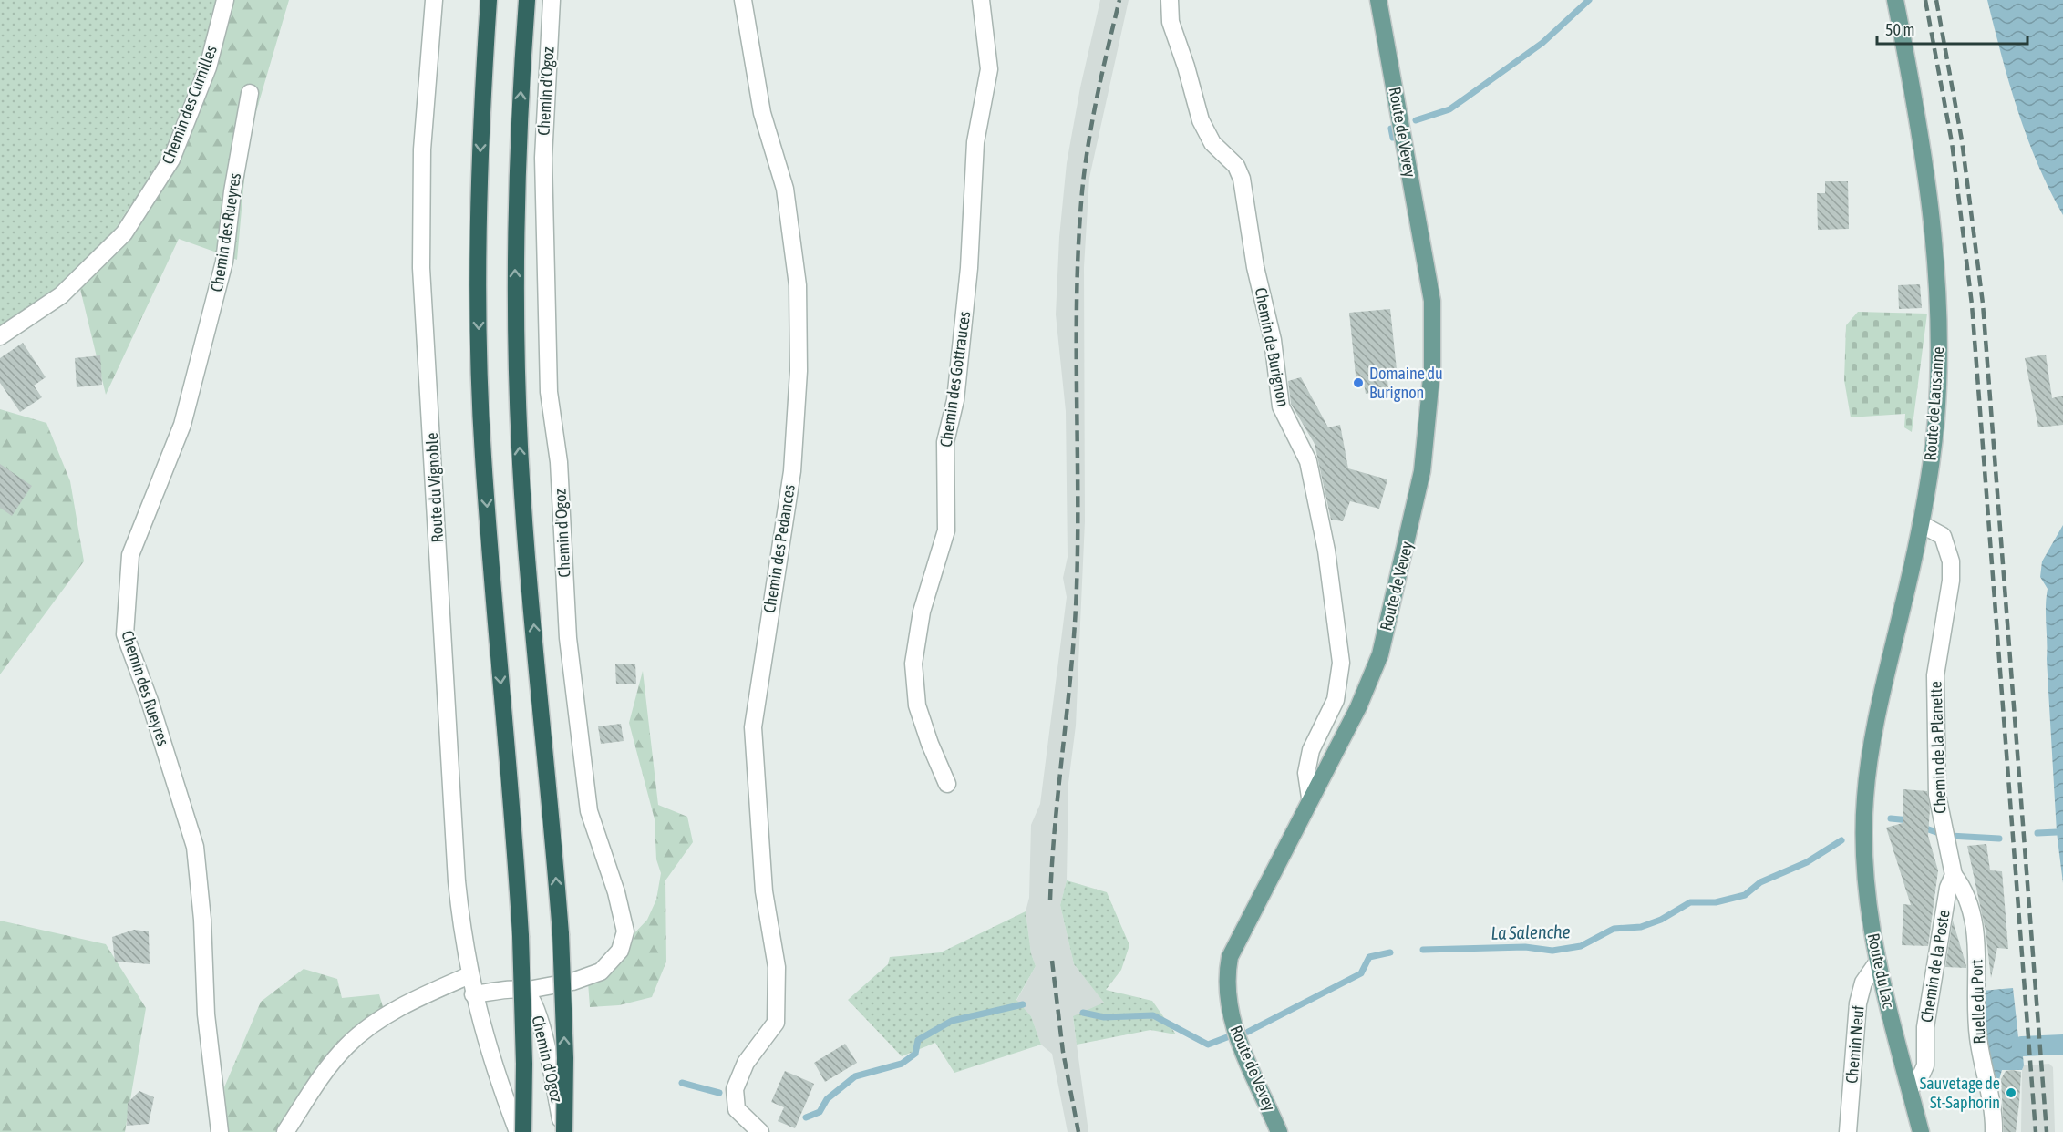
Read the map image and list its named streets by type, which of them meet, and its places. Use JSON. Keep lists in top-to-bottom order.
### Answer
{
  "streets": {
    "main road": ["Route de Vevey", "Route de Lausanne", "Route du Lac"],
    "street": [
      "Chemin d'Ogoz",
      "Chemin des Curnilles",
      "Chemin des Rueyres",
      "Chemin de Burignon",
      "Chemin des Gottrauces",
      "Route du Vignoble",
      "Chemin des Pedances",
      "Chemin de la Planette",
      "Chemin de la Poste",
      "Ruelle du Port",
      "Chemin Neuf"
    ]
  },
  "crossings": [
    ["Chemin d'Ogoz", "Route du Vignoble"],
    ["Route de Vevey", "Chemin de Burignon"],
    ["Route de Lausanne", "Chemin de la Planette"],
    ["Route de Lausanne", "Route du Lac"],
    ["Chemin de la Planette", "Chemin de la Poste"],
    ["Chemin de la Poste", "Route du Lac"],
    ["Chemin de la Poste", "Ruelle du Port"],
    ["Route du Lac", "Chemin Neuf"]
  ],
  "water": ["La Salenche"],
  "places": ["Domaine du Burignon", "Sauvetage de St-Saphorin"],
  "scale_bar": "50 m"
}
